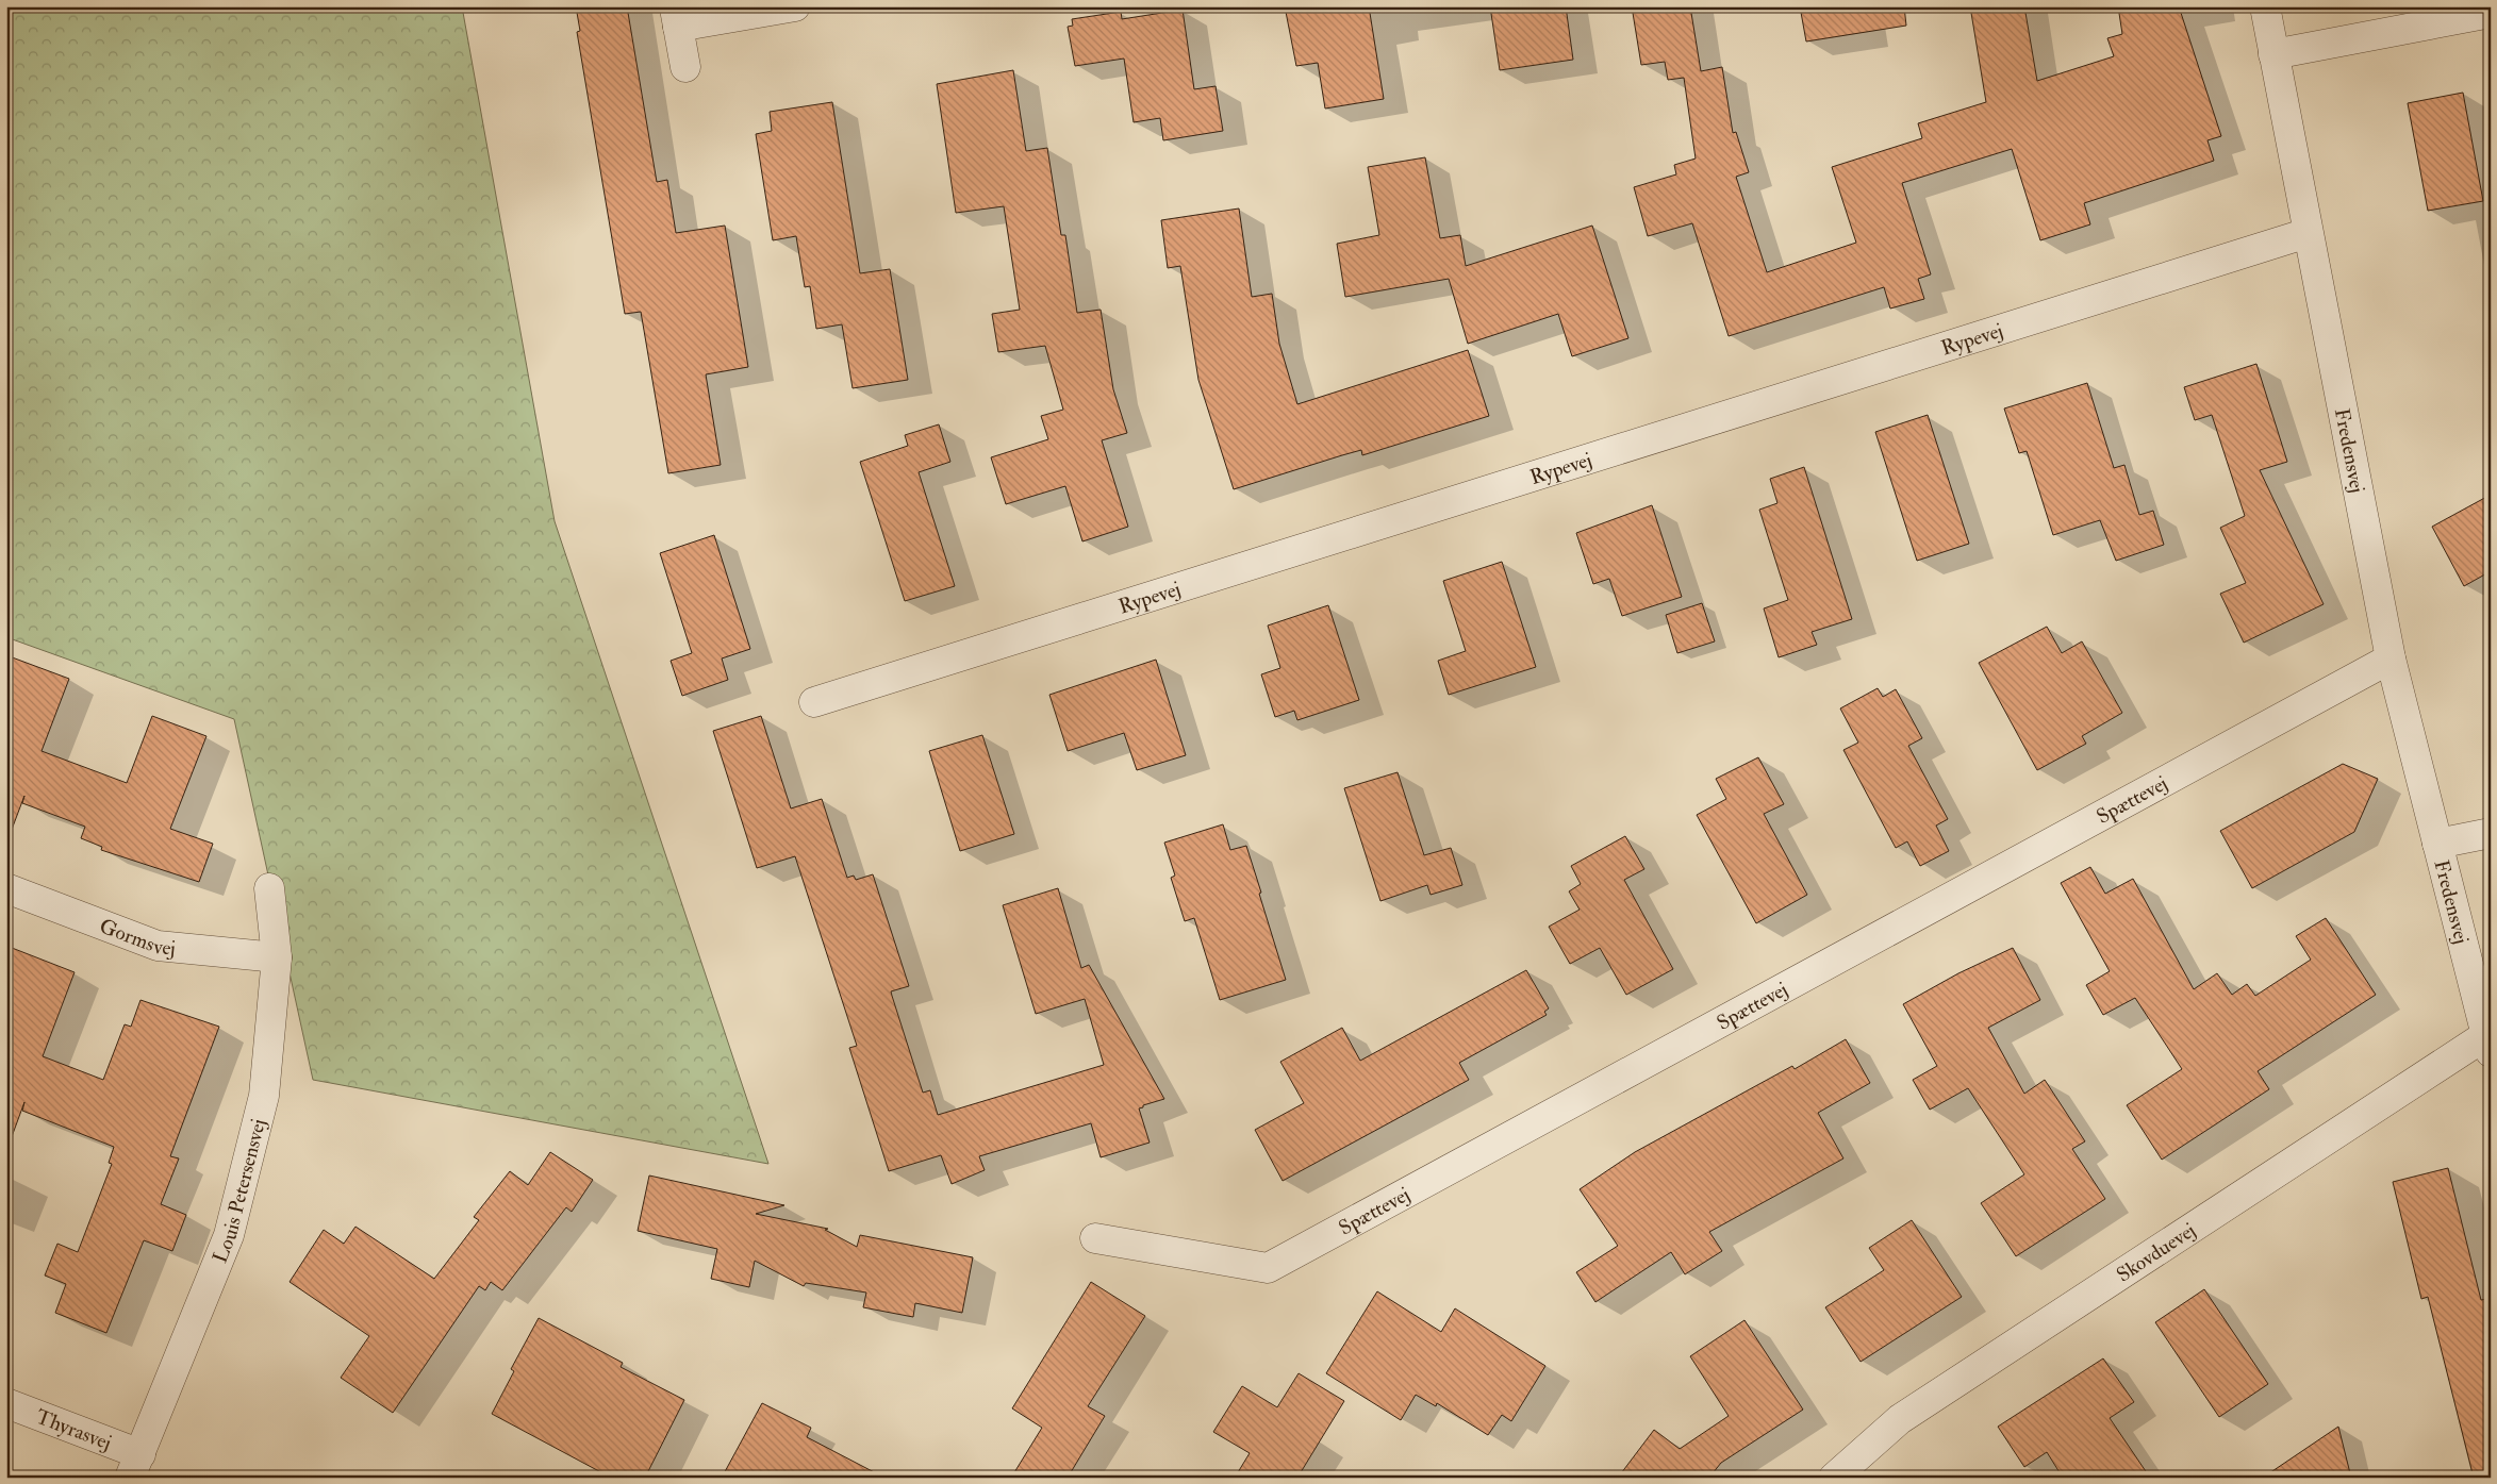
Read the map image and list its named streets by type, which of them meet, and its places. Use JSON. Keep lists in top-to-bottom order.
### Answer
{
  "streets": {
    "street": [
      "Rypevej",
      "Fredensvej",
      "Spættevej",
      "Gormsvej",
      "Louis Petersensvej",
      "Skovduevej",
      "Thyrasvej"
    ]
  },
  "crossings": [
    ["Rypevej", "Fredensvej"],
    ["Fredensvej", "Spættevej"],
    ["Fredensvej", "Skovduevej"],
    ["Gormsvej", "Louis Petersensvej"],
    ["Louis Petersensvej", "Thyrasvej"]
  ]
}
